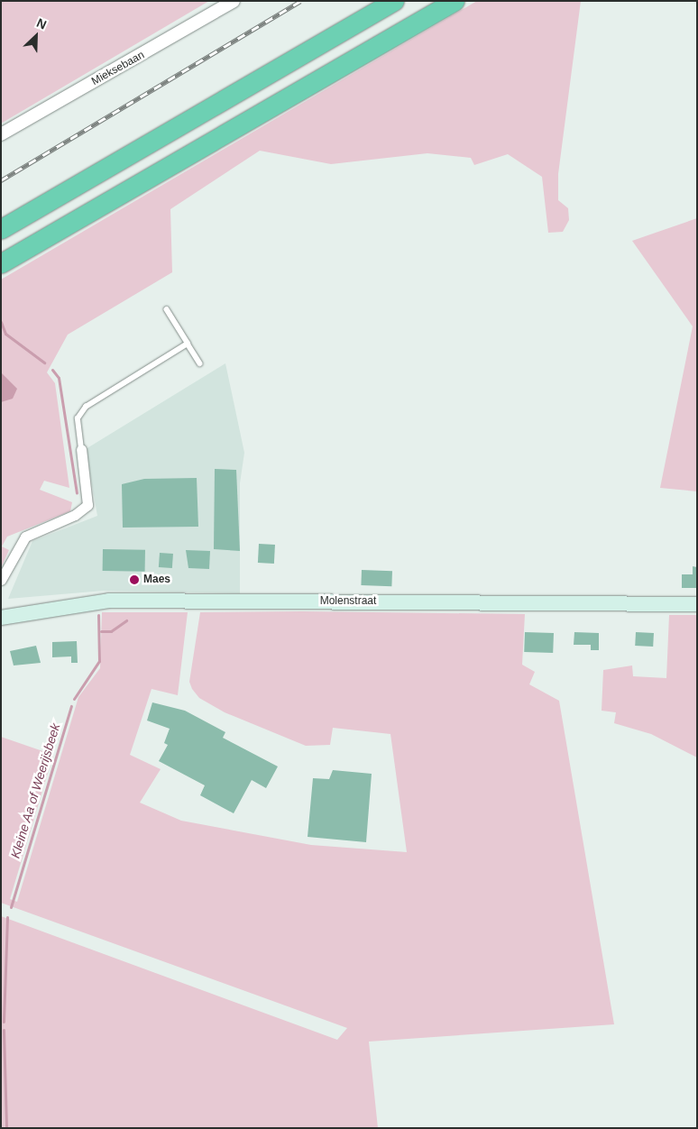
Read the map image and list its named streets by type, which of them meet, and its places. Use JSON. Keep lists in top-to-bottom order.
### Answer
{
  "streets": {
    "main road": ["Molenstraat"],
    "street": ["Mieksebaan"]
  },
  "water": ["Kleine Aa of Weerijsbeek"],
  "places": ["Maes"],
  "north": "top right"
}
